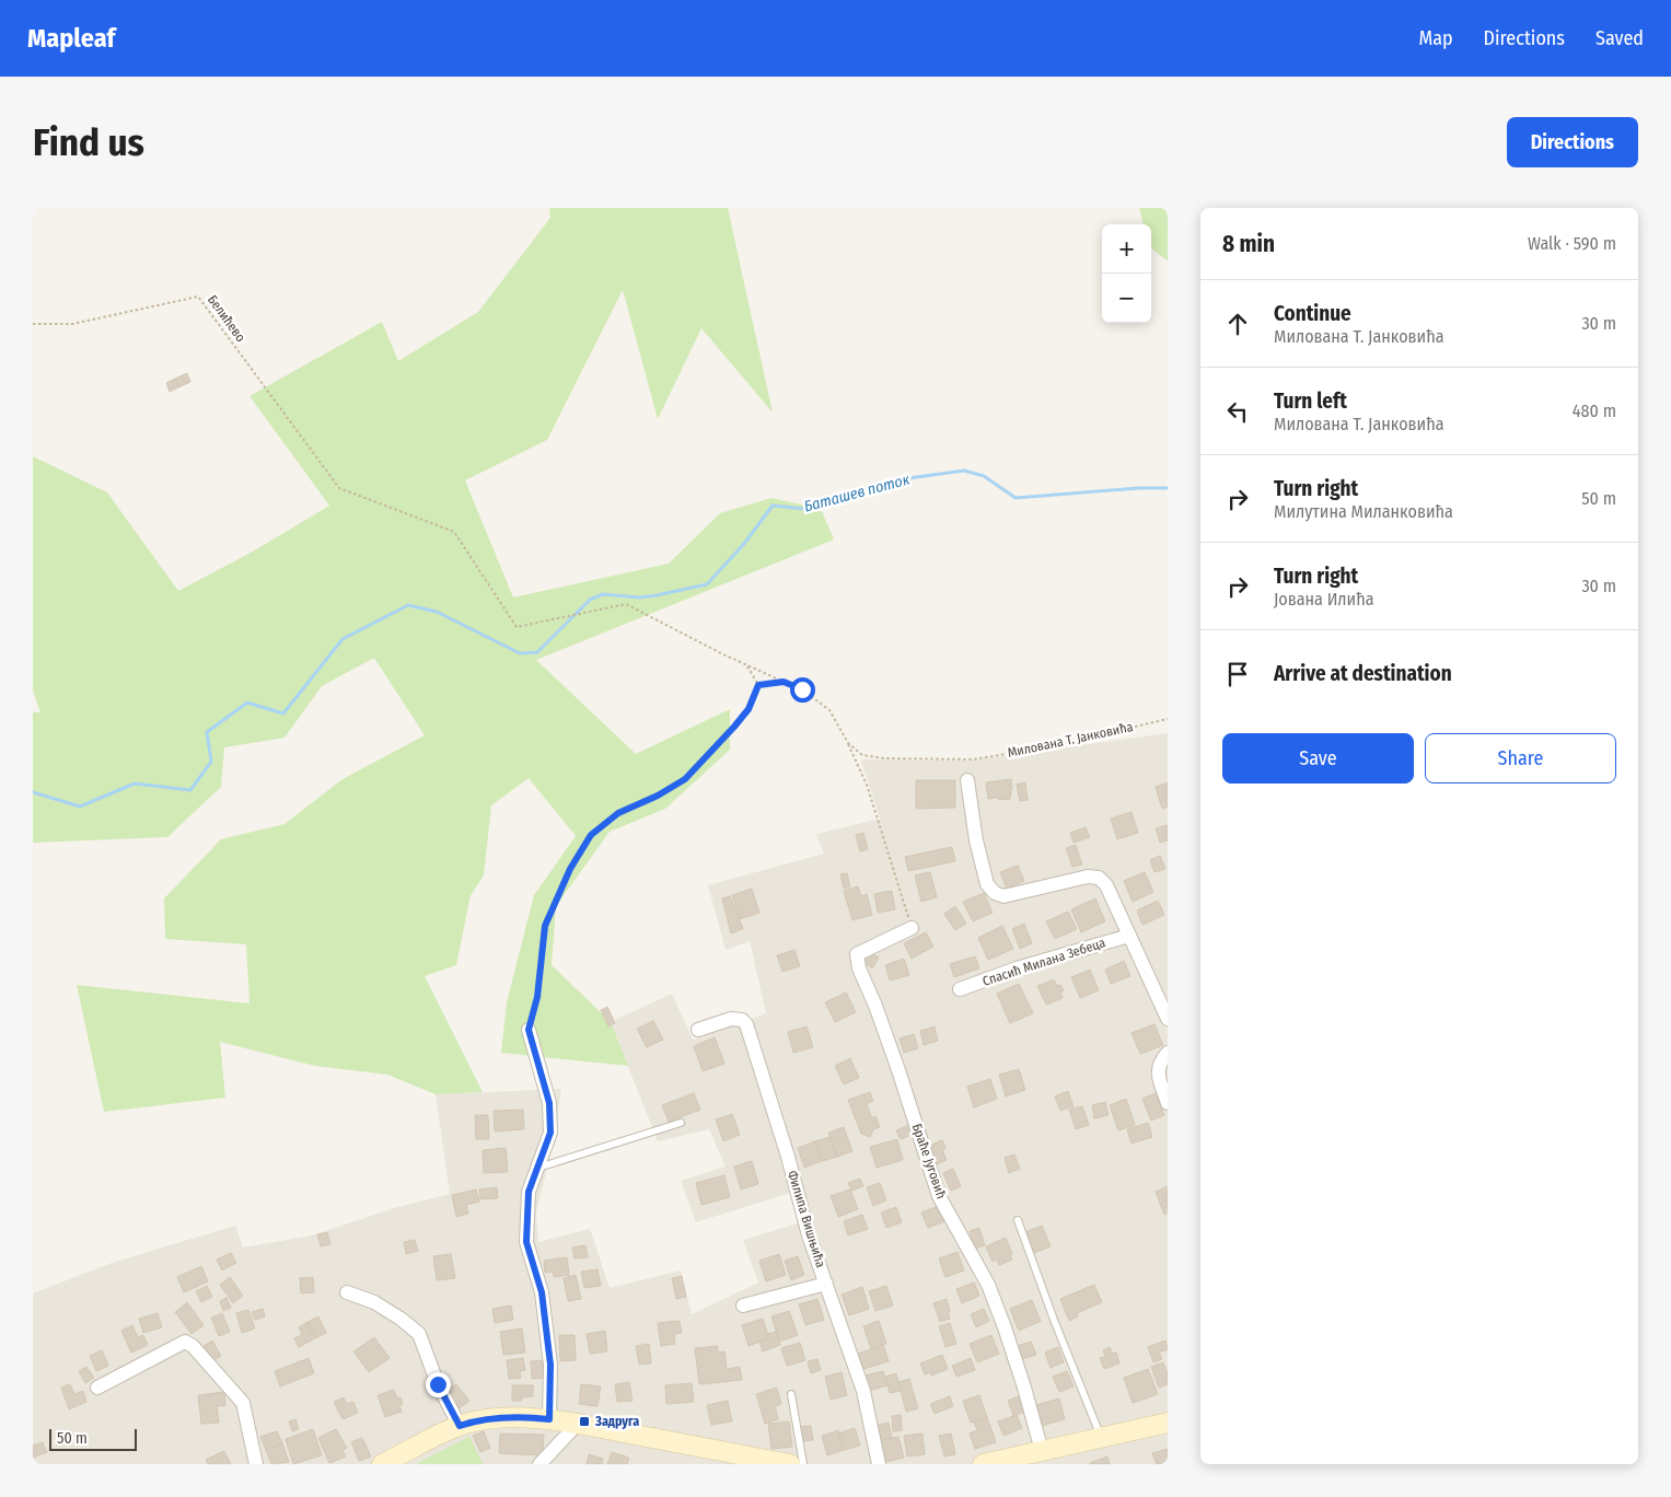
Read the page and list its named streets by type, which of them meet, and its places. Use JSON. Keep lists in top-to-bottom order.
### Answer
{
  "streets": {
    "street": ["Спасић Милана Зебеца", "Браће Југовић", "Филипа Вишњића"],
    "path": ["Белићево", "Милована Т. Јанковића"]
  },
  "water": ["Баташев поток"],
  "places": {
    "transit": ["Задруга"]
  },
  "scale_bar": "50 m",
  "page": {
    "header": "Mapleaf",
    "nav": ["Map", "Directions", "Saved"],
    "buttons": [
      "Directions",
      ["Save", "Share"]
    ],
    "title": "Find us",
    "heading": ["8 min", "Walk · 590 m"],
    "map_buttons": ["+", "−"],
    "list": [
      ["Continue", "Милована Т. Јанковића", "30 m"],
      ["Turn left", "Милована Т. Јанковића", "480 m"],
      ["Turn right", "Милутина Миланковића", "50 m"],
      ["Turn right", "Јована Илића", "30 m"],
      "Arrive at destination"
    ],
    "scale": "50 m"
  }
}
